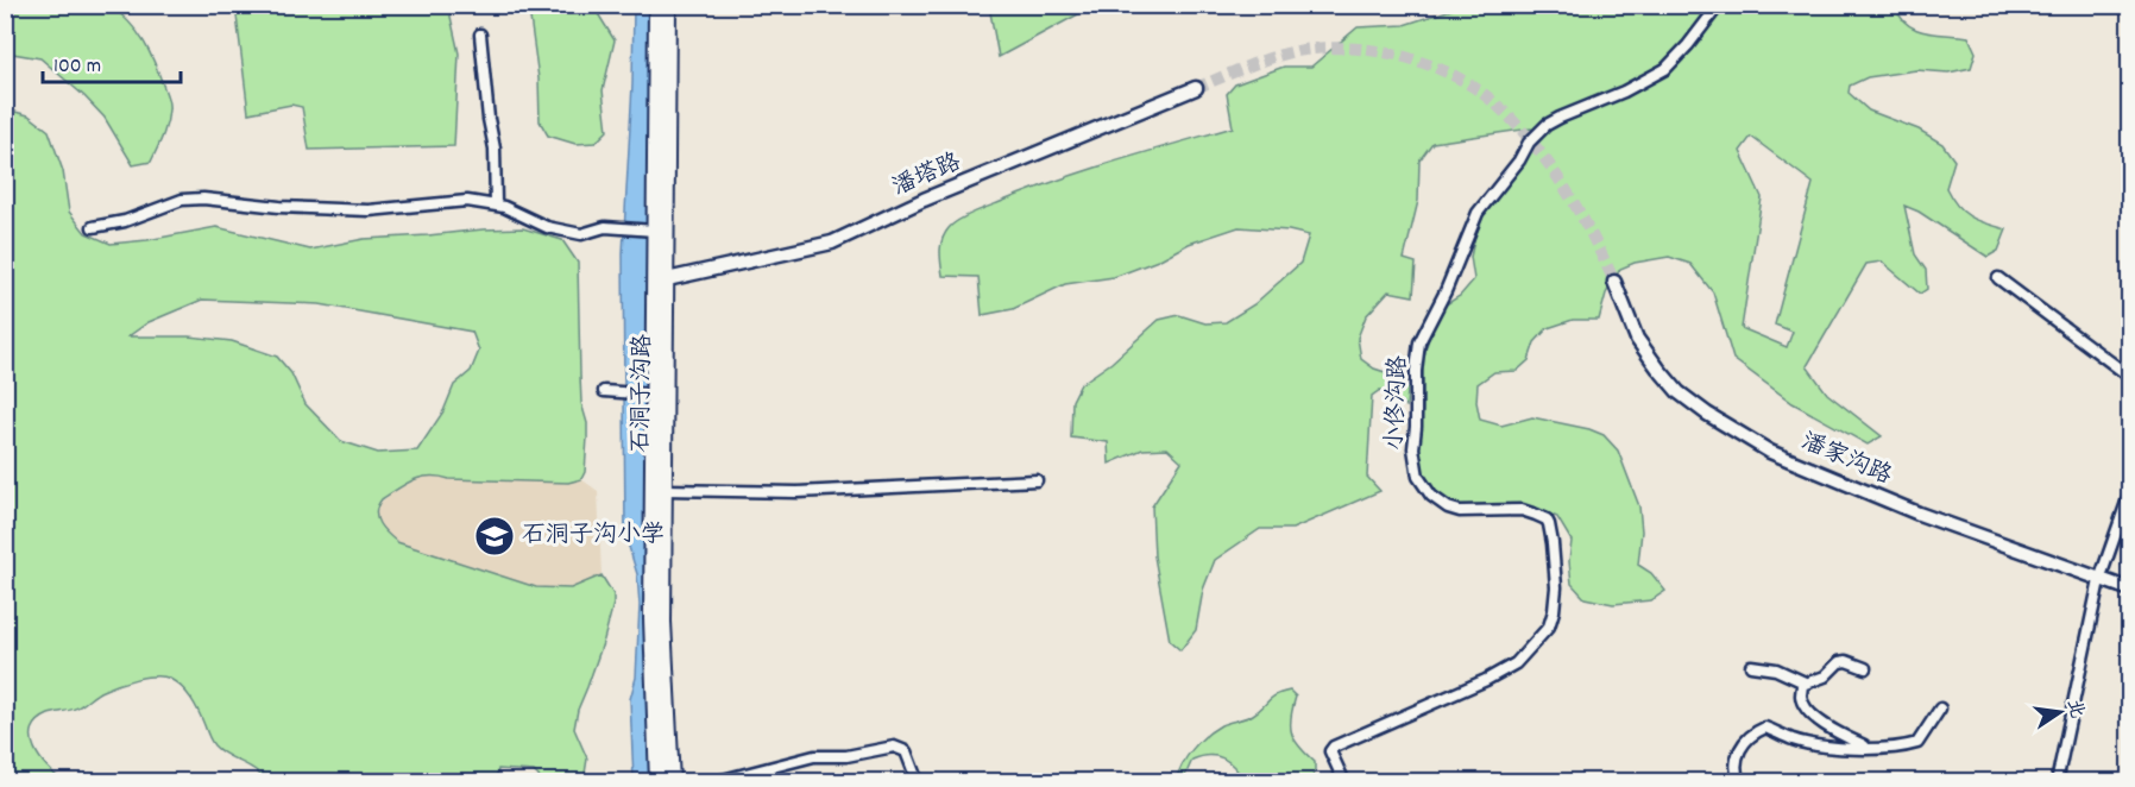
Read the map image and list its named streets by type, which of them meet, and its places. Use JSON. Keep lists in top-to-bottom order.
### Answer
{
  "streets": {
    "main road": ["石洞子沟路"],
    "street": ["潘塔路", "小佟沟路", "潘家沟路"]
  },
  "crossings": [
    ["潘塔路", "石洞子沟路"]
  ],
  "places": {
    "school or university": ["石洞子沟小学"]
  },
  "scale_bar": "100 m",
  "north": "right"
}
